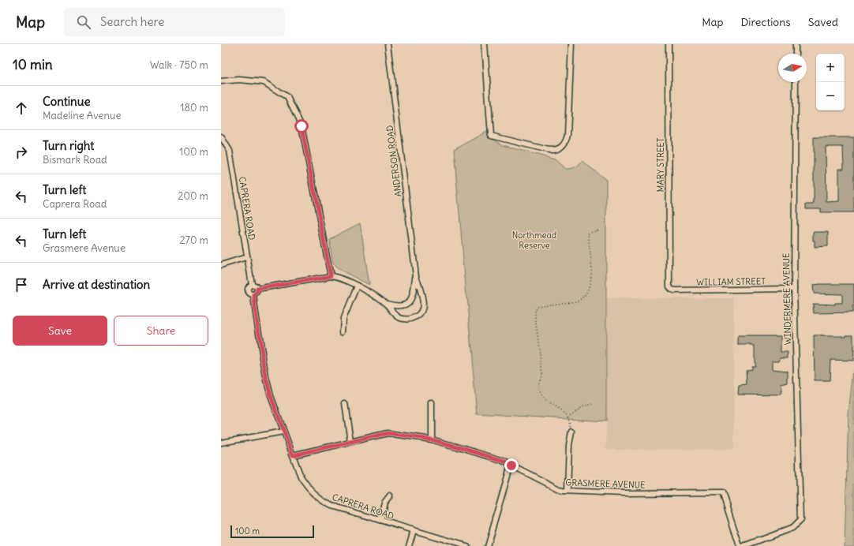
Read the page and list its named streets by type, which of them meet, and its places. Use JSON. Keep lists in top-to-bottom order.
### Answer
{
  "streets": {
    "street": [
      "ANDERSON ROAD",
      "MARY STREET",
      "CAPRERA ROAD",
      "WILLIAM STREET",
      "WINDERMERE AVENUE",
      "GRASMERE AVENUE"
    ]
  },
  "crossings": [
    ["MARY STREET", "WILLIAM STREET"],
    ["CAPRERA ROAD", "GRASMERE AVENUE"],
    ["WILLIAM STREET", "WINDERMERE AVENUE"]
  ],
  "parks": ["Northmead Reserve"],
  "scale_bar": "100 m",
  "north": "right",
  "page": {
    "header": "Map",
    "search": "Search here",
    "nav": ["Map", "Directions", "Saved"],
    "heading": ["10 min", "Walk · 750 m"],
    "map_buttons": ["+", "−"],
    "list": [
      ["Continue", "Madeline Avenue", "180 m"],
      ["Turn right", "Bismark Road", "100 m"],
      ["Turn left", "Caprera Road", "200 m"],
      ["Turn left", "Grasmere Avenue", "270 m"],
      "Arrive at destination"
    ],
    "buttons": ["Save", "Share"],
    "scale": "100 m"
  }
}
